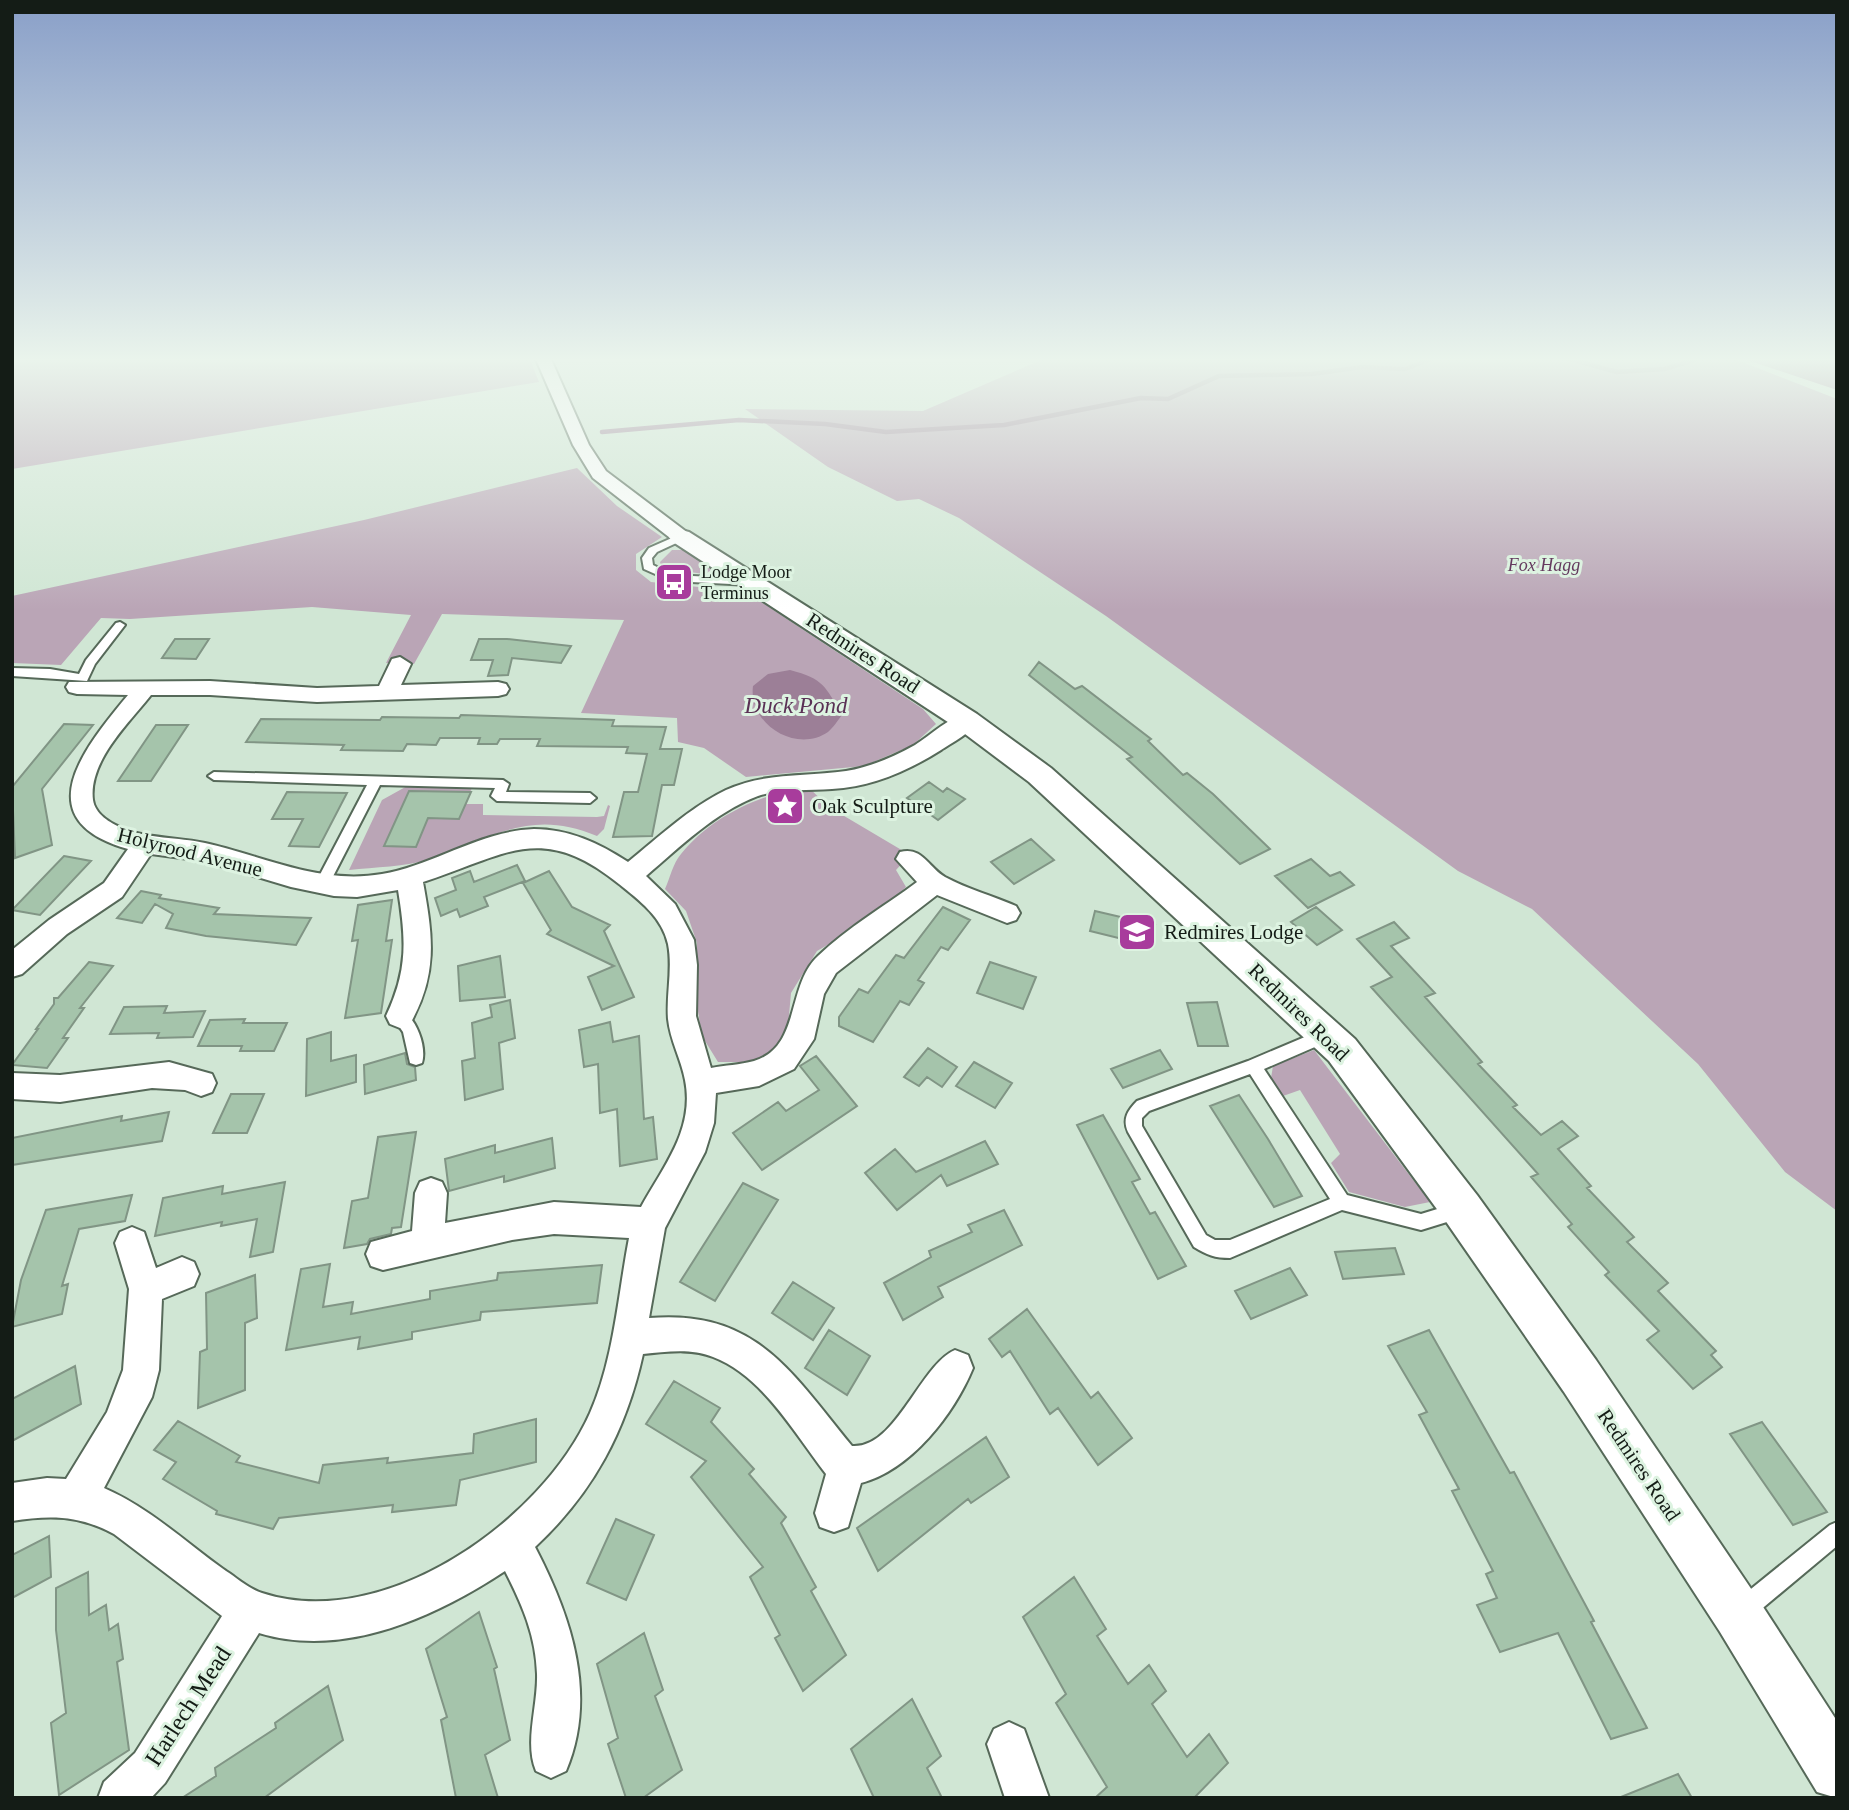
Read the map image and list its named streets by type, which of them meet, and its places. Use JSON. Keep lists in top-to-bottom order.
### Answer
{
  "streets": {
    "street": ["Redmires Road", "Holyrood Avenue", "Harlech Mead"]
  },
  "water": ["Duck Pond"],
  "parks": ["Fox Hagg"],
  "places": {
    "bus stop": ["Lodge Moor Terminus"],
    "place": ["Oak Sculpture"],
    "school or university": ["Redmires Lodge"]
  }
}
